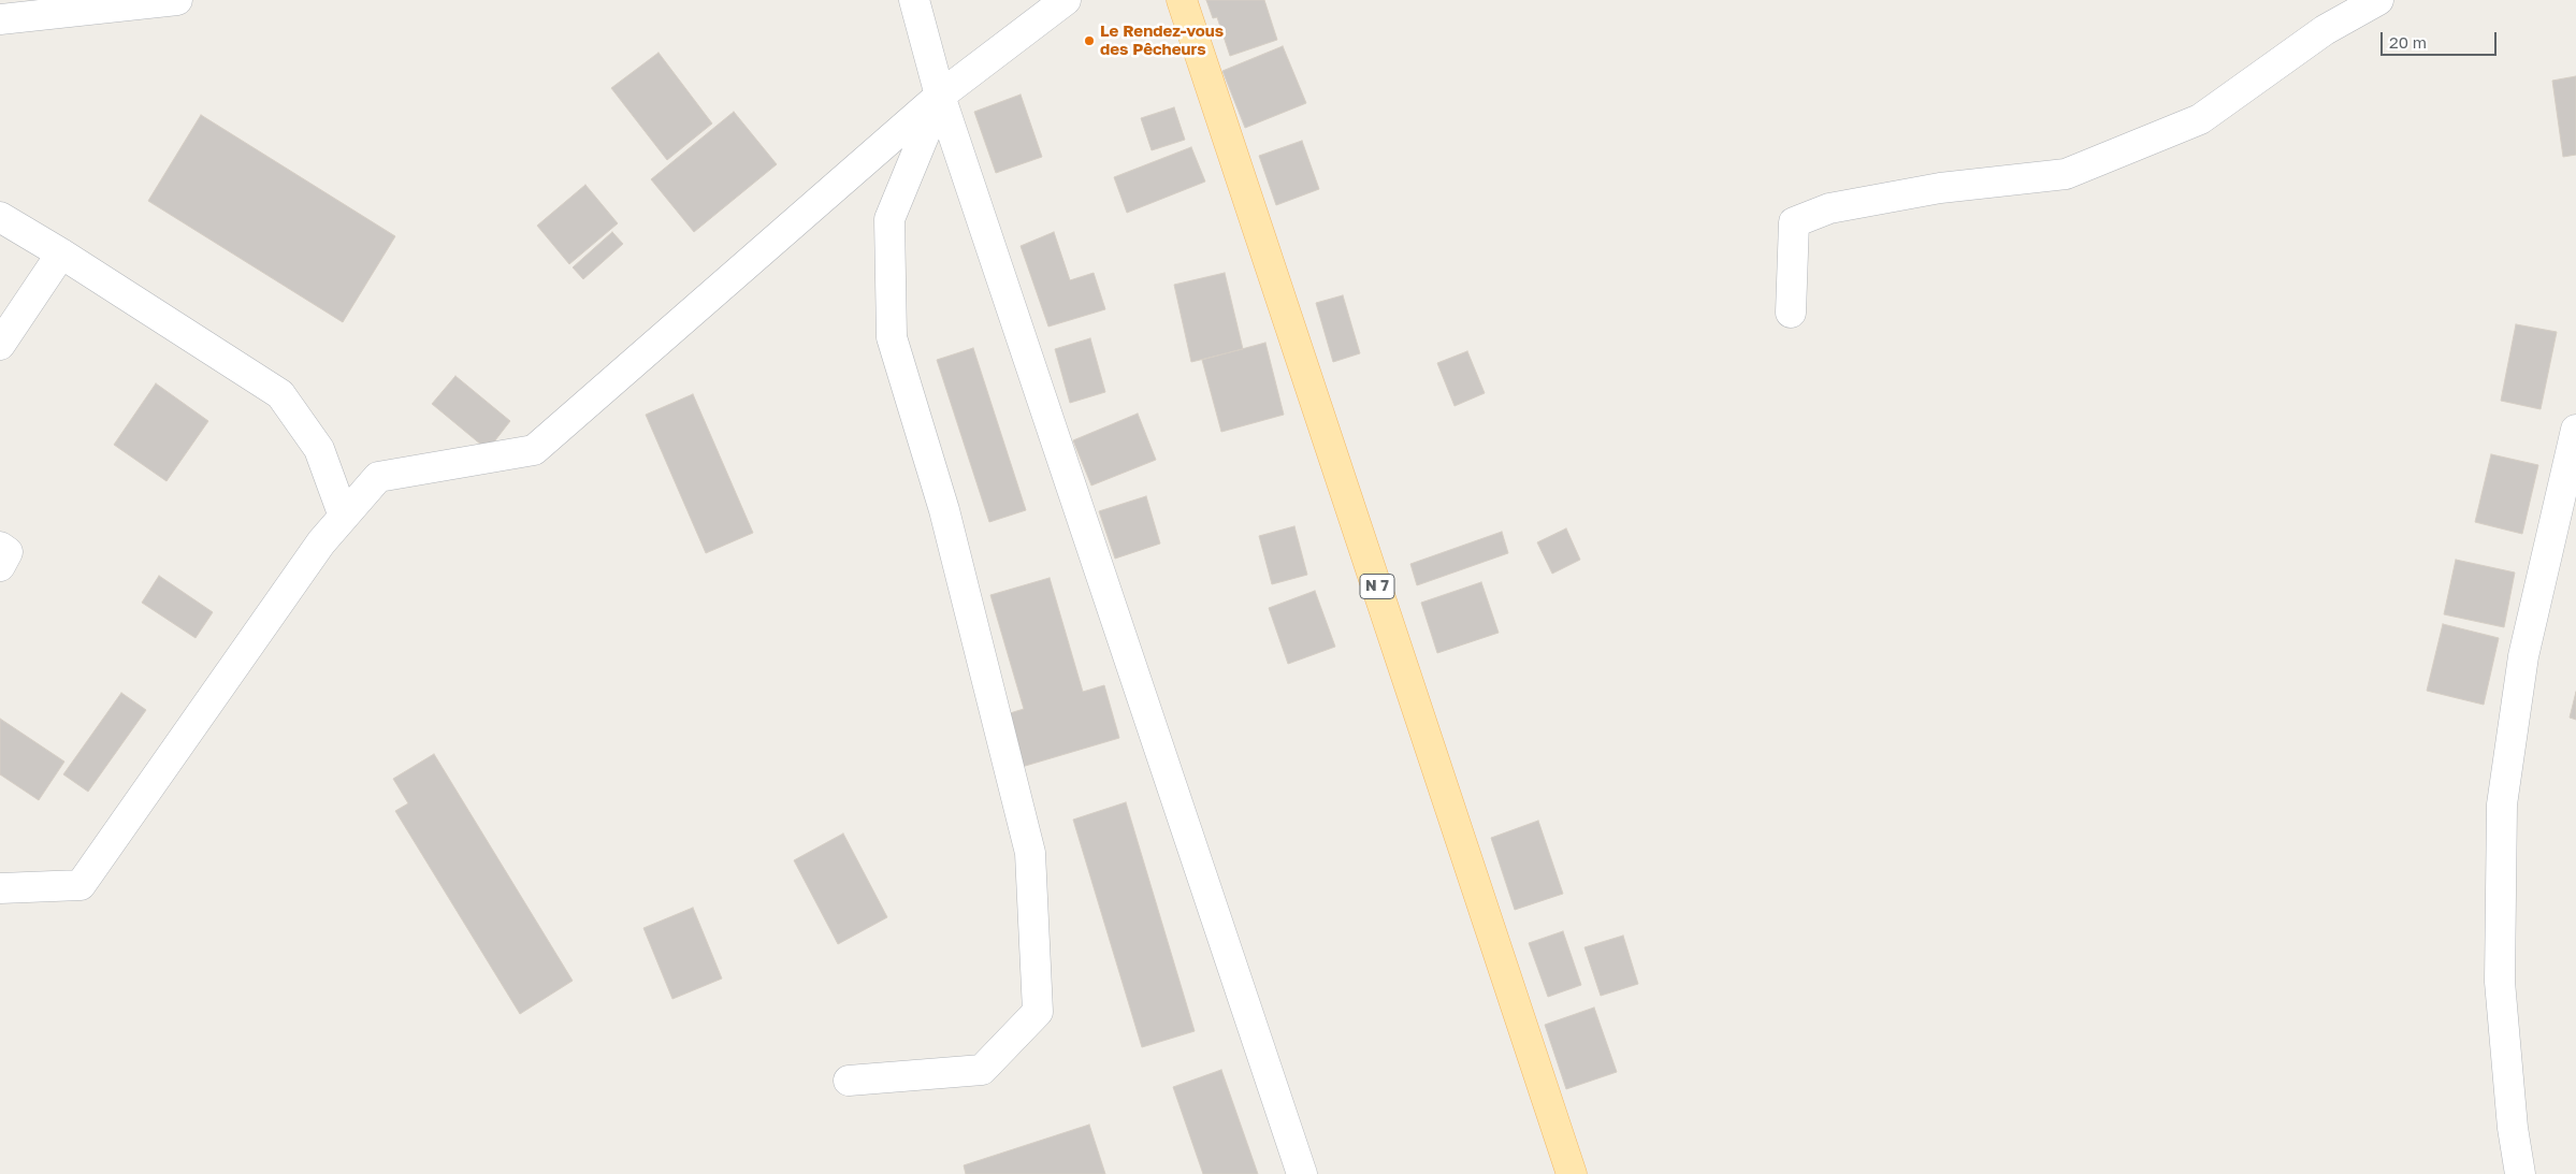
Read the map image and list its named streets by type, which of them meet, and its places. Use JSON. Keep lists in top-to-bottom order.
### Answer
{
  "streets": {
    "main road": ["N 7"]
  },
  "places": ["Le Rendez-vous des Pêcheurs"],
  "scale_bar": "20 m"
}
